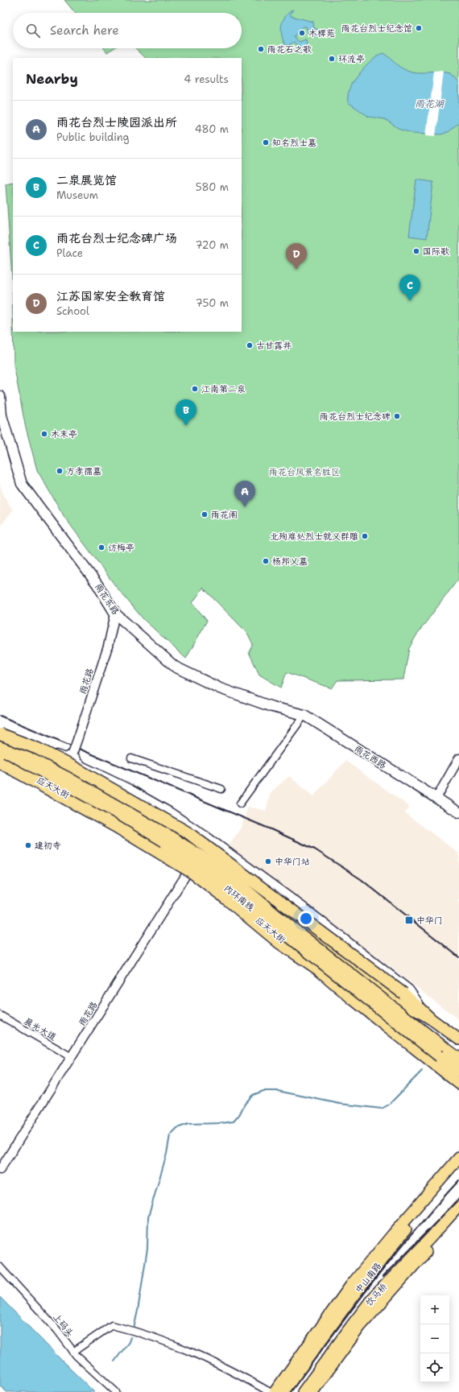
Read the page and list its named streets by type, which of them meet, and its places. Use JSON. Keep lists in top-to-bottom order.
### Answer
{
  "streets": {
    "highway": ["内环南线"],
    "main road": [
      "雨花东路",
      "雨花西路",
      "应天大街",
      "中山南路",
      "饮马桥"
    ],
    "street": ["雨花路", "晨光大道", "上码头"]
  },
  "crossings": [
    ["雨花东路", "雨花路"],
    ["雨花东路", "雨花西路"],
    ["雨花路", "应天大街"],
    ["雨花路", "晨光大道"]
  ],
  "water": ["雨花湖"],
  "parks": ["雨花台风景名胜区"],
  "places": {
    "other": [
      "雨花台烈士纪念馆",
      "木樨苑",
      "雨花石之歌",
      "环流亭",
      "知名烈士墓",
      "国际歌",
      "古甘露井",
      "江南第二泉",
      "雨花台烈士纪念碑",
      "木末亭",
      "方孝孺墓",
      "雨花阁",
      "北殉难处烈士就义群雕",
      "访梅亭",
      "杨邦乂墓",
      "建初寺",
      "中华门站"
    ],
    "transit": ["中华门"]
  },
  "page": {
    "search": "Search here",
    "heading": ["Nearby", "4 results"],
    "list": [
      {
        "mark": "A",
        "name": "雨花台烈士陵园派出所",
        "note": "Public building",
        "value": "480 m"
      },
      {
        "mark": "B",
        "name": "二泉展览馆",
        "note": "Museum",
        "value": "580 m"
      },
      {
        "mark": "C",
        "name": "雨花台烈士纪念碑广场",
        "note": "Place",
        "value": "720 m"
      },
      {
        "mark": "D",
        "name": "江苏国家安全教育馆",
        "note": "School",
        "value": "750 m"
      }
    ],
    "pins": [
      "D",
      "C",
      "B",
      "A"
    ],
    "map_buttons": ["+", "−"]
  }
}
